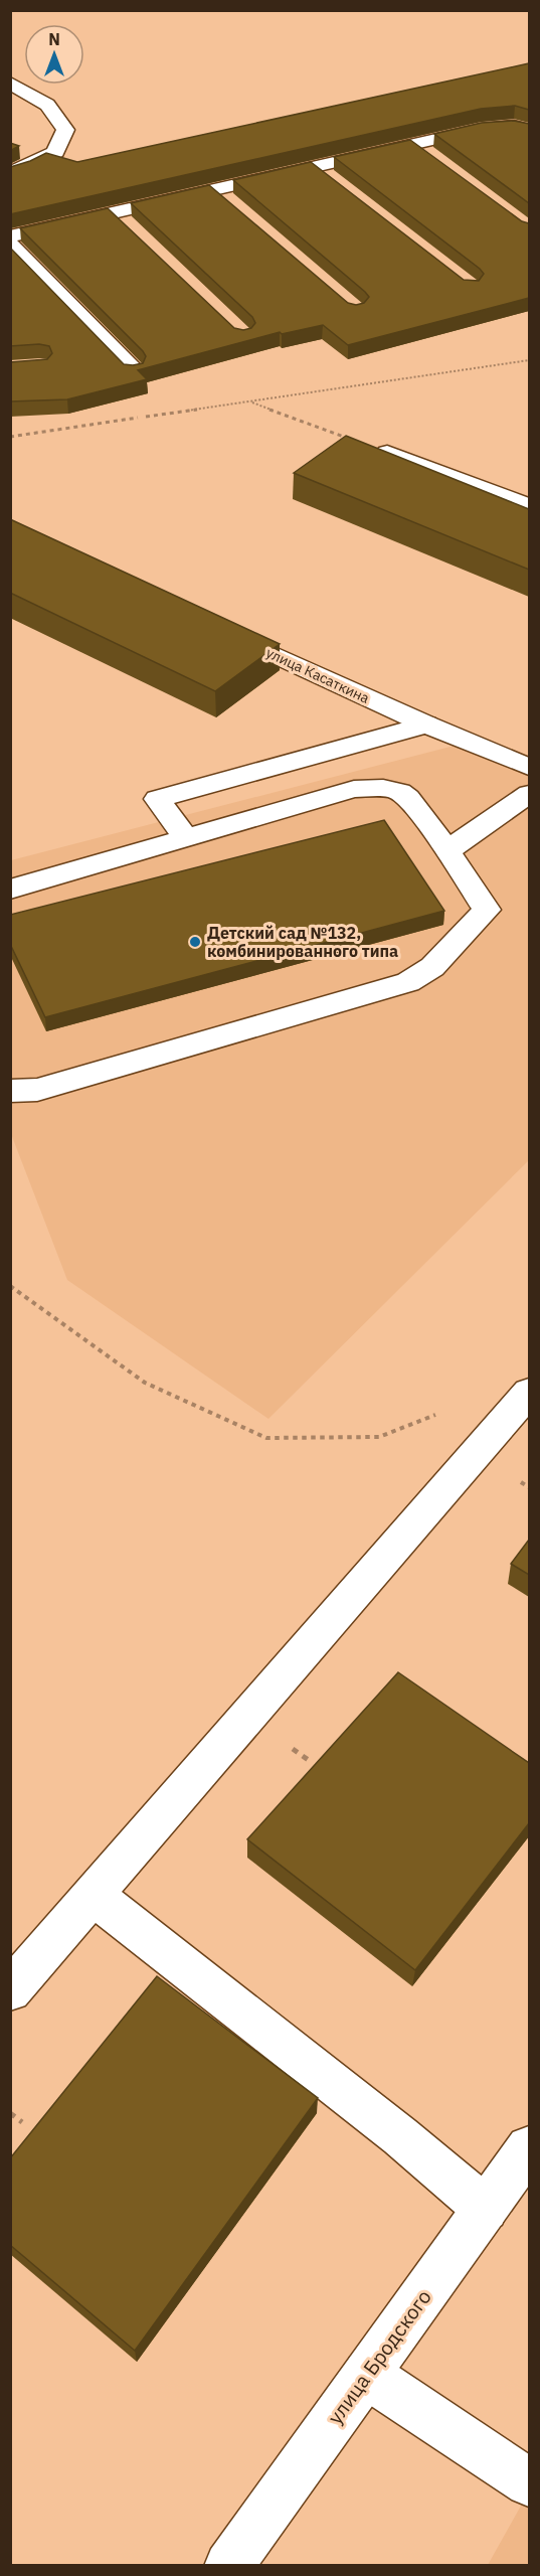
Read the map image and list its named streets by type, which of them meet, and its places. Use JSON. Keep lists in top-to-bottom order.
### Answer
{
  "streets": {
    "street": ["улица Касаткина", "улица Бродского"]
  },
  "places": ["Детский сад №132, комбинированного типа"],
  "north": "top"
}
